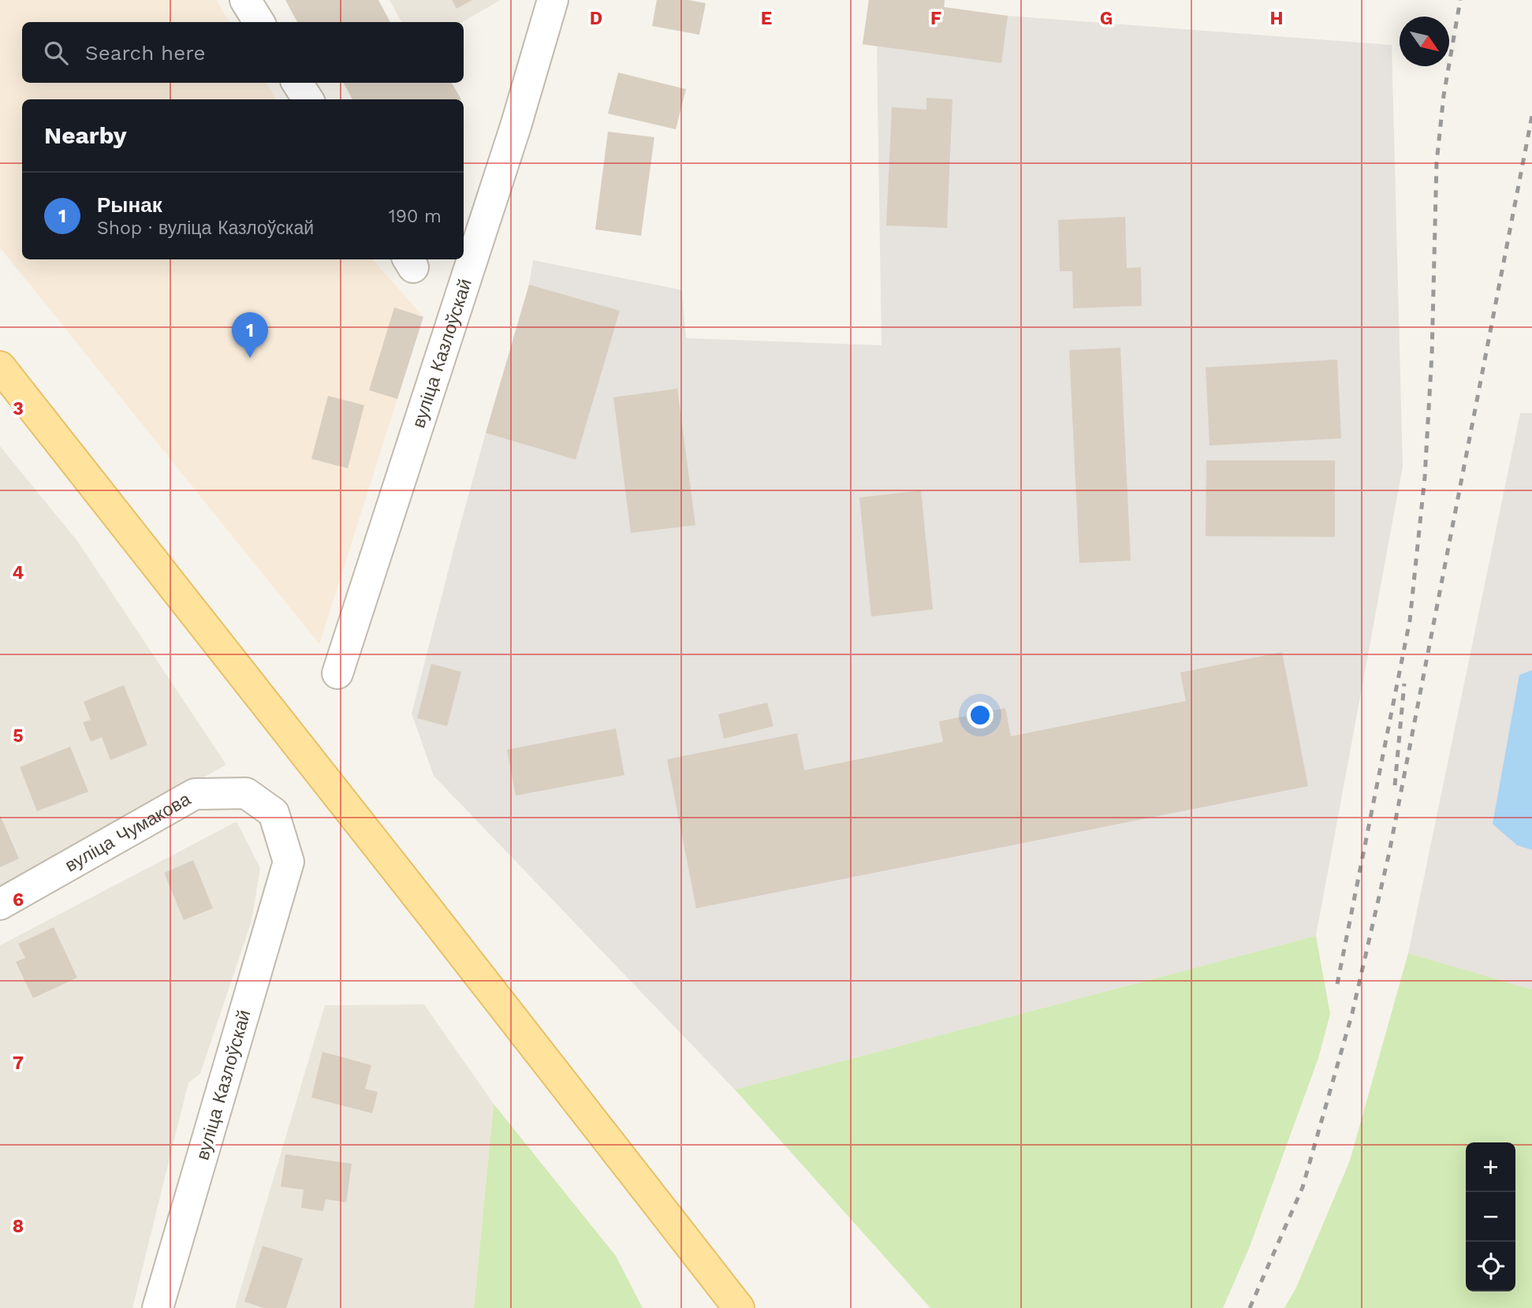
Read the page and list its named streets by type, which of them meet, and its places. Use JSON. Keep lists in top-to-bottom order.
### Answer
{
  "streets": {
    "street": ["вуліца Казлоўскай", "вуліца Чумакова"]
  },
  "crossings": [
    ["вуліца Казлоўскай", "вуліца Чумакова"]
  ],
  "north": "bottom right",
  "page": {
    "search": "Search here",
    "heading": "Nearby",
    "list": [
      {
        "mark": "1",
        "name": "Рынак",
        "note": "Shop · вуліца Казлоўскай",
        "value": "190 m"
      }
    ],
    "pins": "1",
    "map_buttons": ["+", "−"]
  },
  "grid": {
    "columns": [
      "D",
      "E",
      "F",
      "G",
      "H"
    ],
    "rows": [
      "3",
      "4",
      "5",
      "6",
      "7",
      "8"
    ]
  }
}
